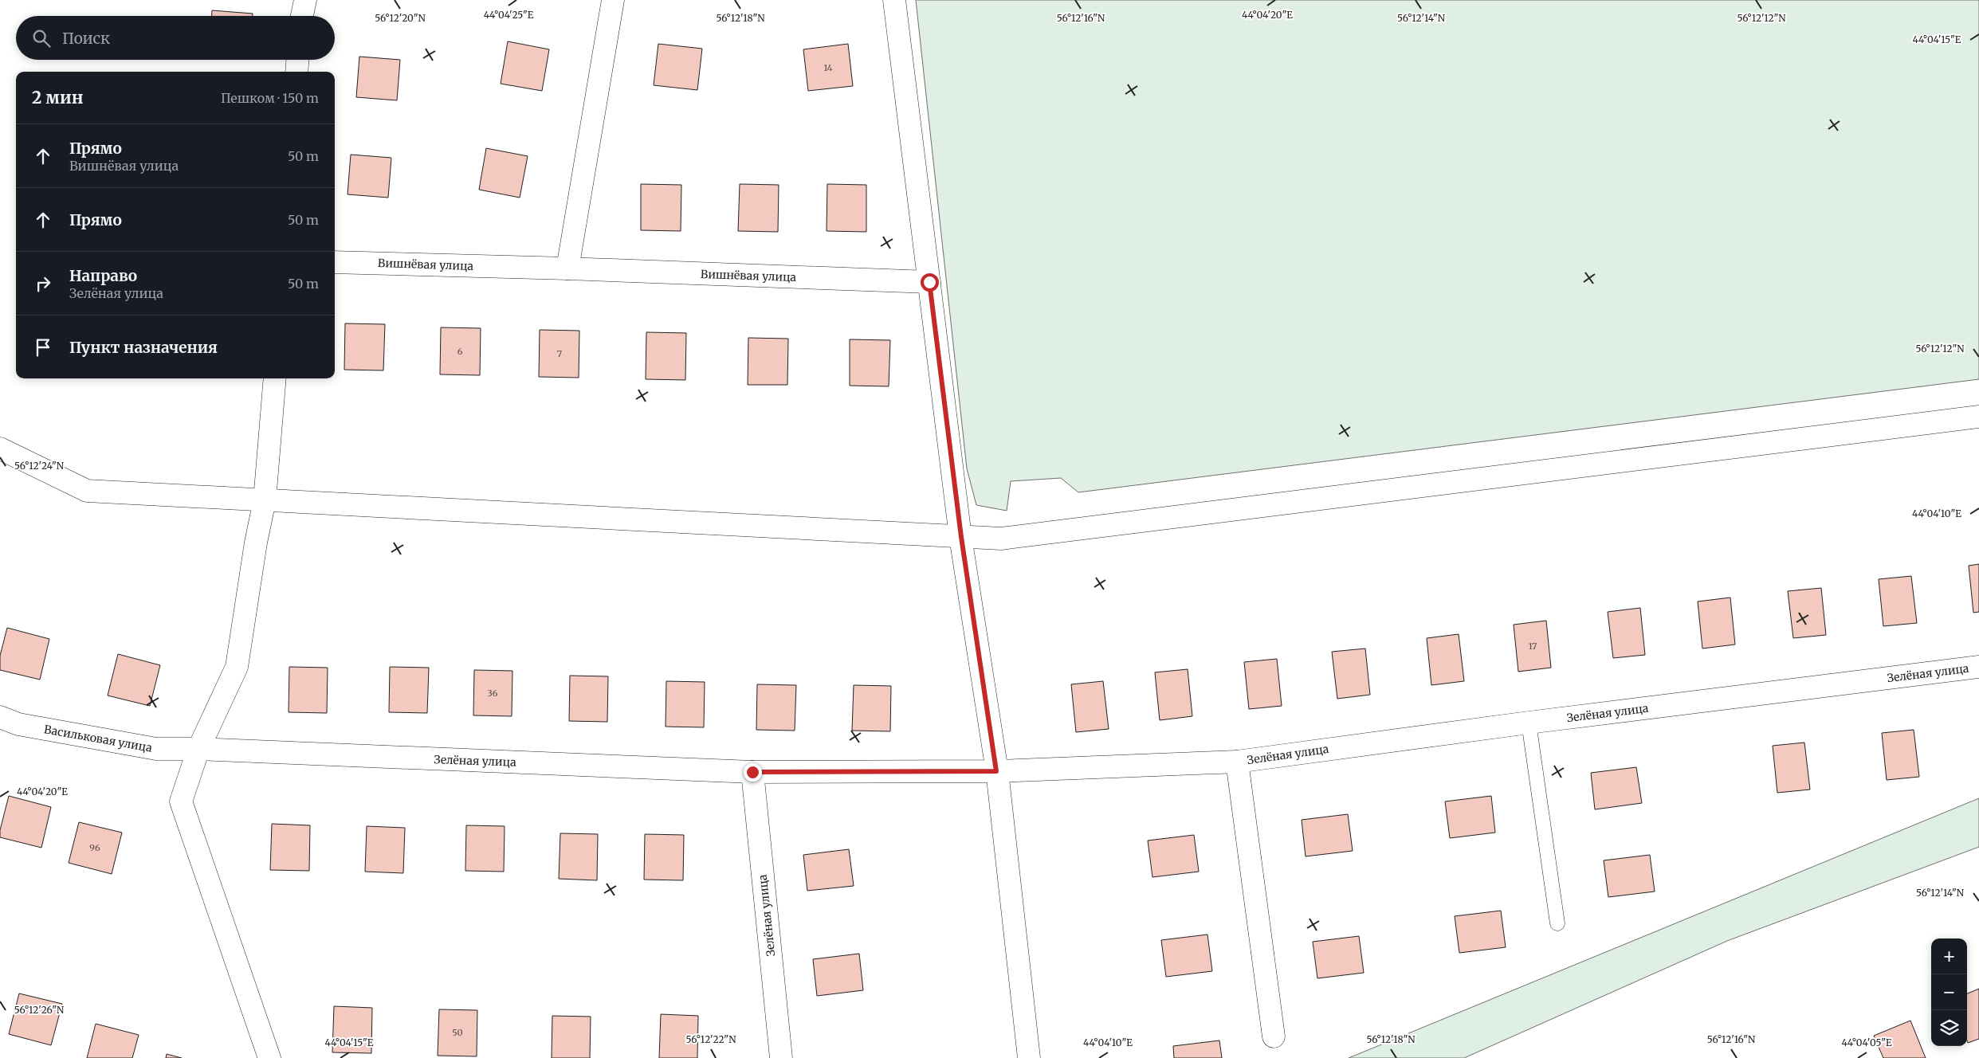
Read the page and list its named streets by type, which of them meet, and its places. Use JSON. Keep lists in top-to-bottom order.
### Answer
{
  "streets": {
    "street": ["Вишнёвая улица", "Зелёная улица", "Васильковая улица"]
  },
  "crossings": [
    ["Зелёная улица", "Васильковая улица"]
  ],
  "house_numbers": [
    "14",
    "6",
    "7",
    "17",
    "36",
    "96",
    "50"
  ],
  "page": {
    "search": "Поиск",
    "heading": ["2 мин", "Пешком · 150 m"],
    "list": [
      ["Прямо", "Вишнёвая улица", "50 m"],
      ["Прямо", "50 m"],
      ["Направо", "Зелёная улица", "50 m"],
      "Пункт назначения"
    ],
    "map_buttons": ["+", "−"]
  },
  "coordinates": [
    "44°04'25\"E",
    "44°04'20\"E",
    "56°12'20\"N",
    "56°12'18\"N",
    "56°12'16\"N",
    "56°12'14\"N",
    "56°12'12\"N",
    "44°04'15\"E",
    "56°12'24\"N",
    "44°04'10\"E",
    "56°12'26\"N",
    "56°12'22\"N",
    "44°04'05\"E"
  ]
}
